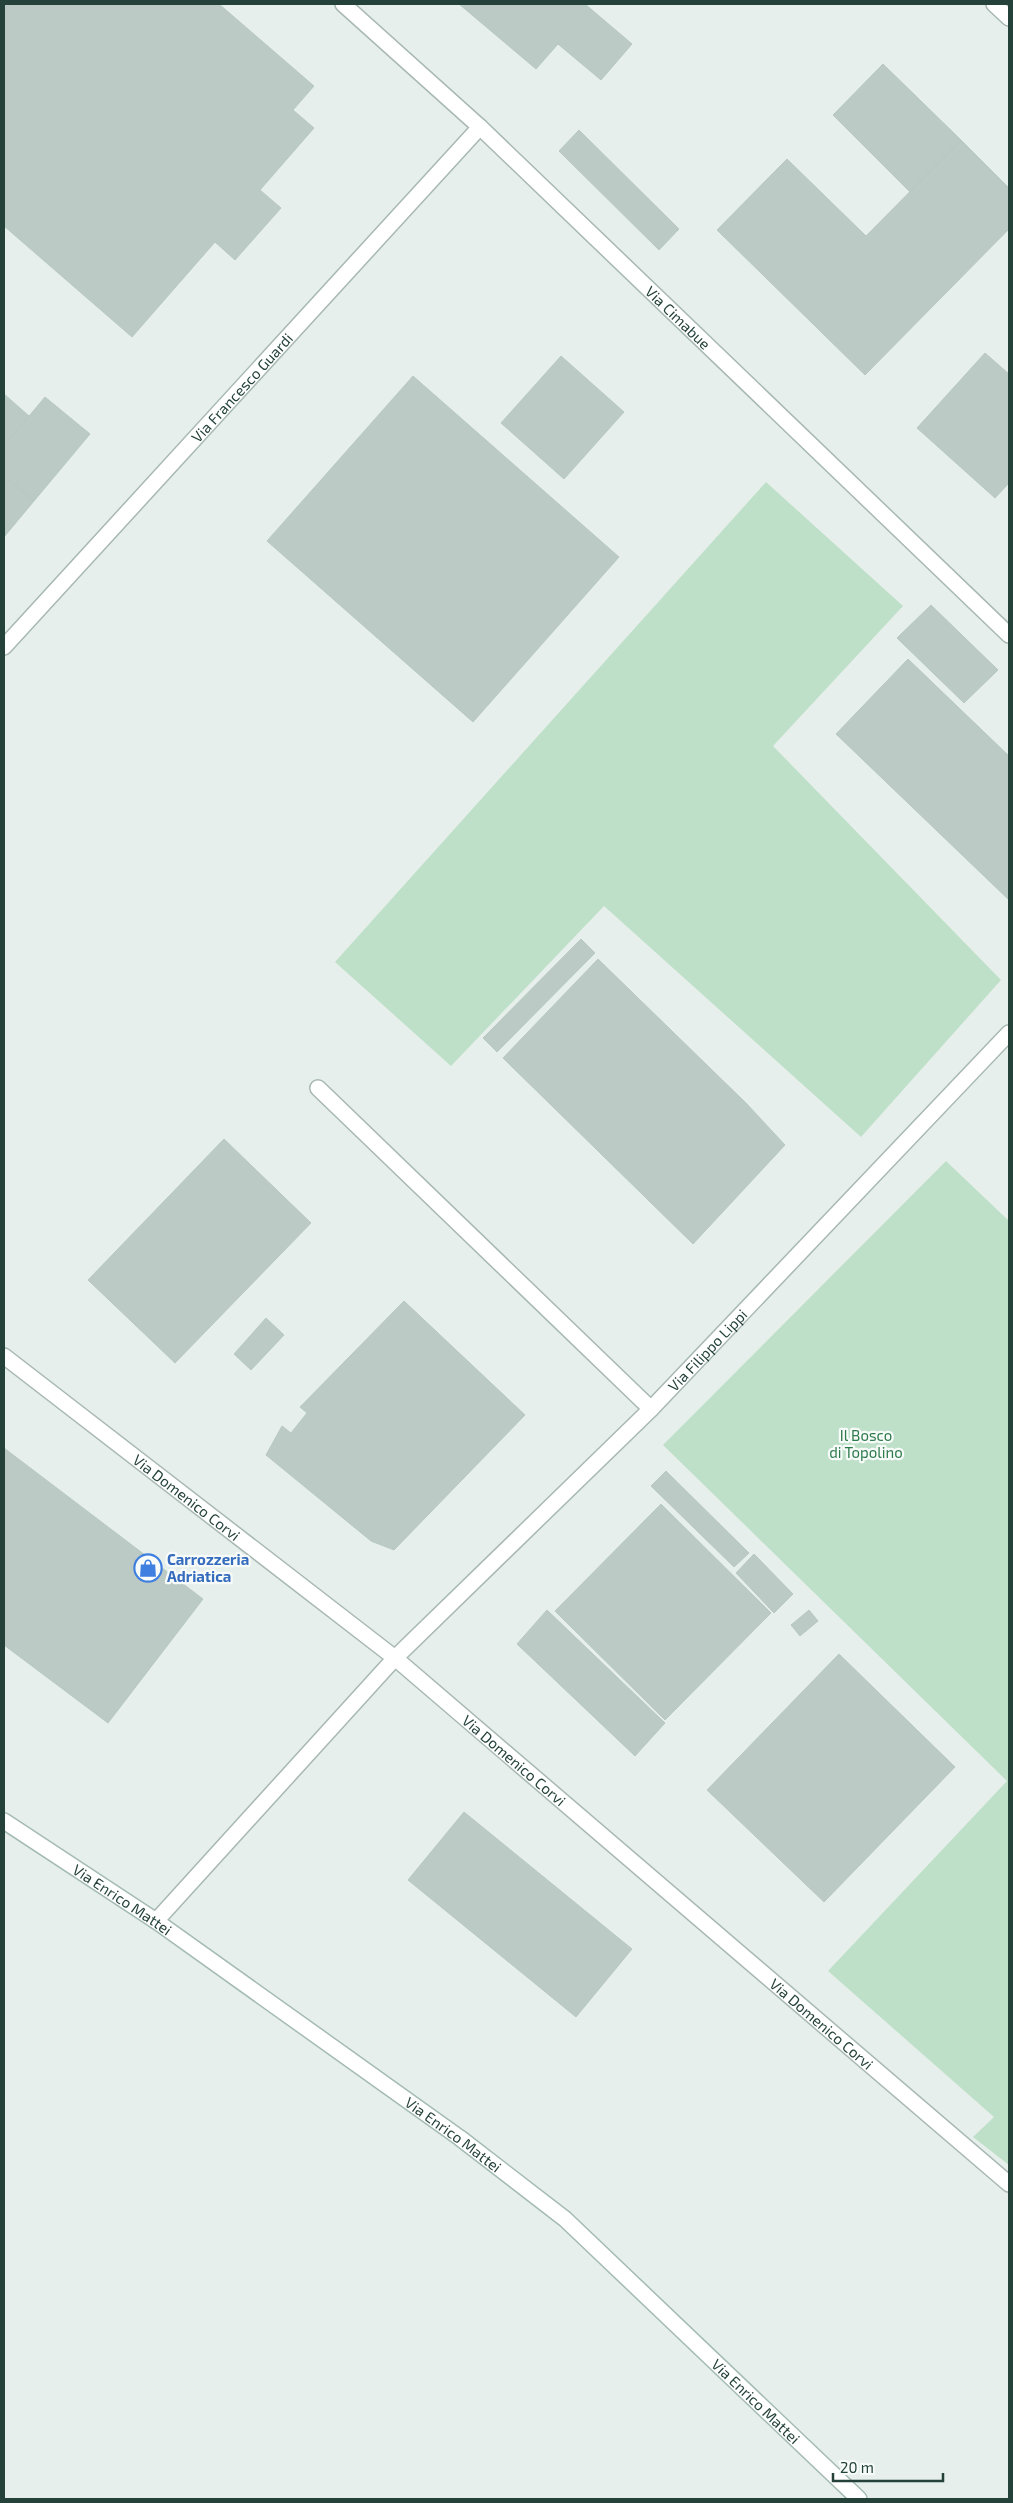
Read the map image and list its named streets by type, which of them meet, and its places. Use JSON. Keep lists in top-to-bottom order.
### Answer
{
  "streets": {
    "street": [
      "Via Cimabue",
      "Via Francesco Guardi",
      "Via Filippo Lippi",
      "Via Domenico Corvi",
      "Via Enrico Mattei"
    ]
  },
  "crossings": [
    ["Via Cimabue", "Via Francesco Guardi"],
    ["Via Filippo Lippi", "Via Domenico Corvi"],
    ["Via Filippo Lippi", "Via Enrico Mattei"]
  ],
  "parks": ["Il Bosco di Topolino"],
  "places": {
    "shop": ["Carrozzeria Adriatica"]
  },
  "scale_bar": "20 m"
}
